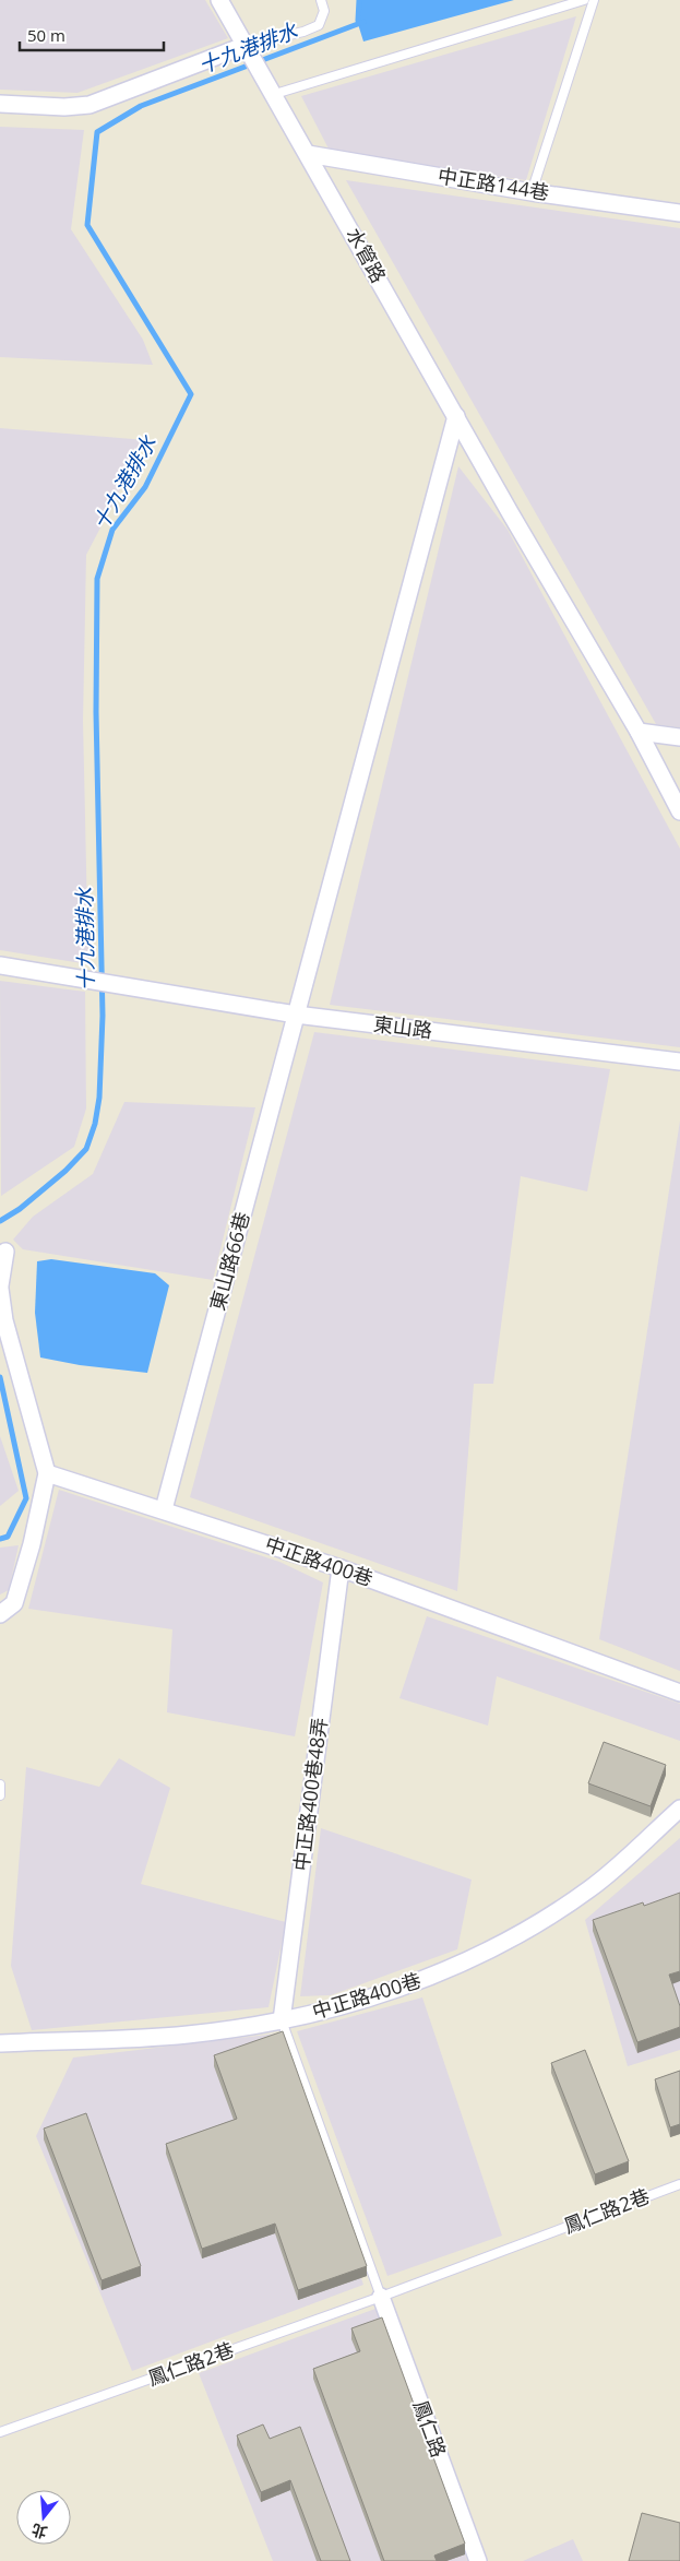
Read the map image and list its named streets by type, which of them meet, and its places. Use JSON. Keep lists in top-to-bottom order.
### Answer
{
  "streets": {
    "street": [
      "中正路144巷",
      "水管路",
      "東山路",
      "東山路66巷",
      "中正路400巷",
      "中正路400巷48弄",
      "鳳仁路"
    ],
    "lane": ["鳳仁路2巷"]
  },
  "crossings": [
    ["中正路144巷", "水管路"],
    ["水管路", "東山路66巷"],
    ["東山路", "東山路66巷"],
    ["東山路66巷", "中正路400巷"],
    ["中正路400巷", "中正路400巷48弄"],
    ["鳳仁路2巷", "鳳仁路"]
  ],
  "water": ["十九港排水"],
  "scale_bar": "50 m",
  "north": "bottom"
}
